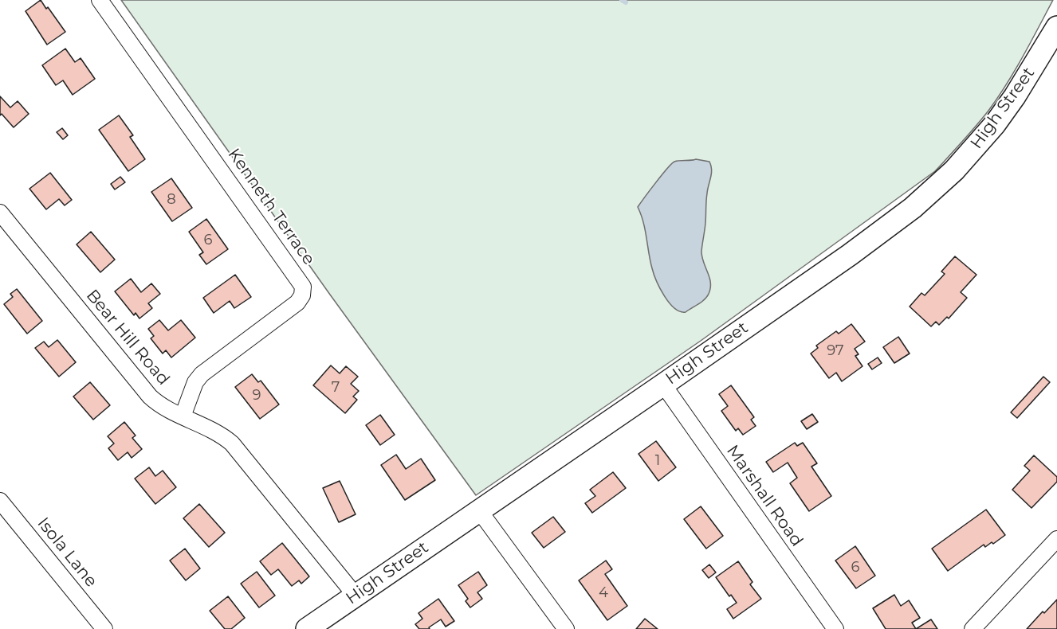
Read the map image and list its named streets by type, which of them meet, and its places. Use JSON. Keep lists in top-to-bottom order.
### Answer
{
  "streets": {
    "street": [
      "High Street",
      "Kenneth Terrace",
      "Bear Hill Road",
      "Marshall Road",
      "Isola Lane"
    ]
  },
  "crossings": [
    ["High Street", "Bear Hill Road"],
    ["High Street", "Marshall Road"],
    ["Kenneth Terrace", "Bear Hill Road"]
  ],
  "house_numbers": [
    "8",
    "6",
    "97",
    "7",
    "9",
    "1",
    "6",
    "4"
  ]
}
